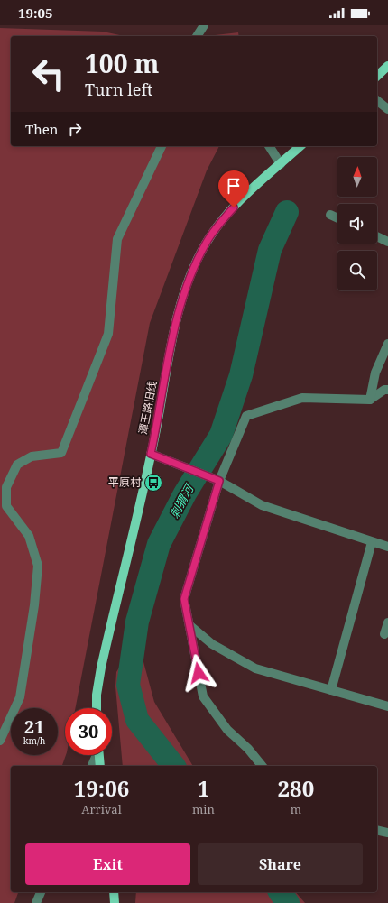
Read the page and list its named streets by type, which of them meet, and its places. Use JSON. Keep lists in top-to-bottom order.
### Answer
{
  "streets": {
    "main road": ["潭王路旧线"]
  },
  "water": ["刺猬河"],
  "places": {
    "bus stop": ["平原村"]
  },
  "north": "top",
  "page": {
    "status": "19:05",
    "turn": ["100 m", "Turn left"],
    "then": "Then",
    "speed": "21 km/h",
    "limit": "30",
    "eta": [
      "19:06",
      "Arrival",
      "1",
      "min",
      "280",
      "m"
    ],
    "buttons": ["Exit", "Share"]
  }
}
